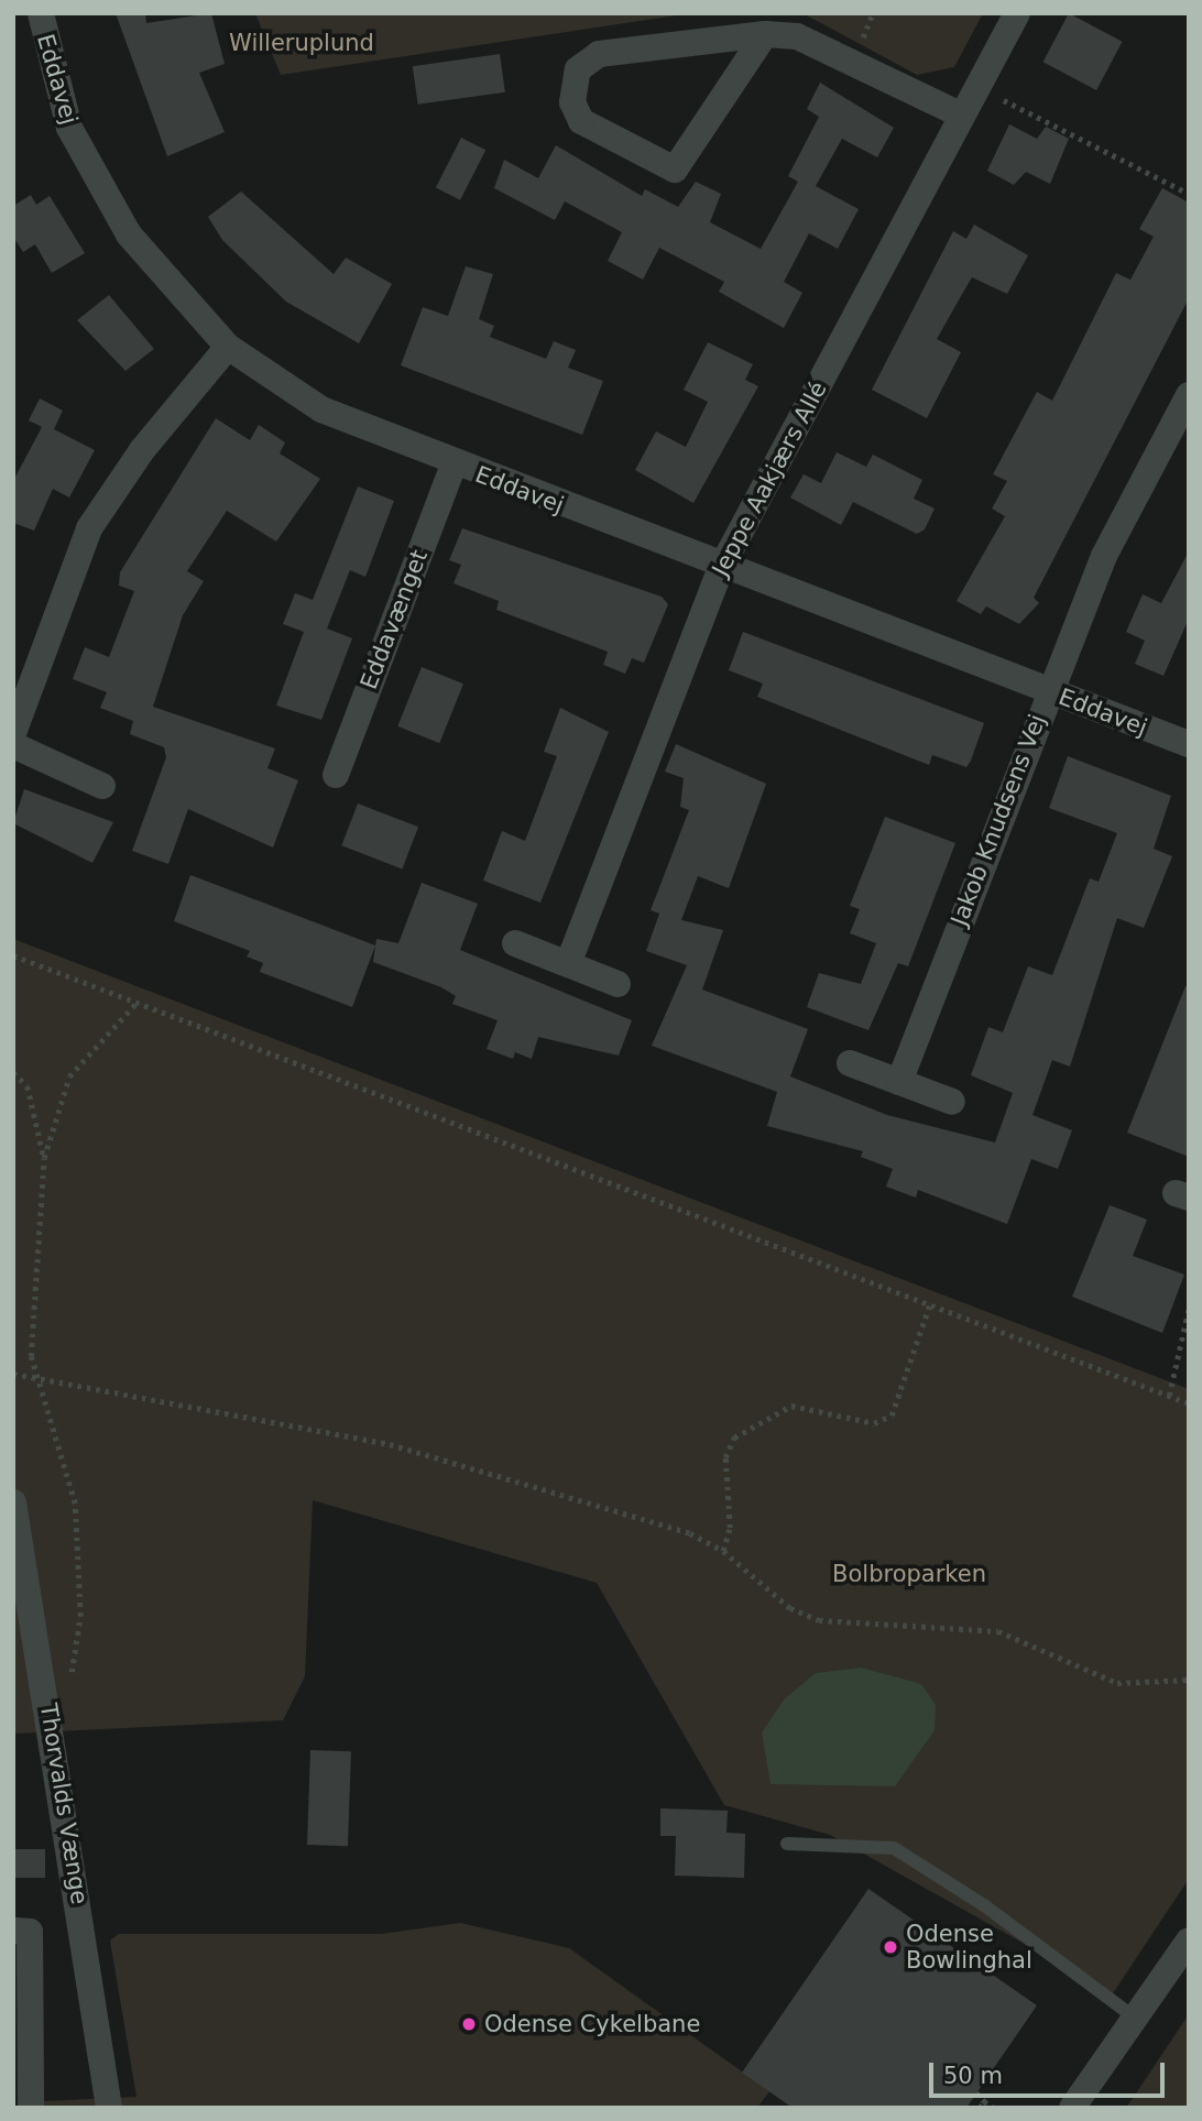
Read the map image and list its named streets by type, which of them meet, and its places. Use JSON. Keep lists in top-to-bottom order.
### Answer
{
  "streets": {
    "street": [
      "Eddavej",
      "Jeppe Aakjærs Allé",
      "Eddavænget",
      "Jakob Knudsens Vej",
      "Thorvalds Vænge"
    ]
  },
  "crossings": [
    ["Eddavej", "Jeppe Aakjærs Allé"],
    ["Eddavej", "Eddavænget"],
    ["Eddavej", "Jakob Knudsens Vej"]
  ],
  "parks": ["Willeruplund", "Bolbroparken"],
  "places": ["Odense Bowlinghal", "Odense Cykelbane"],
  "scale_bar": "50 m"
}
